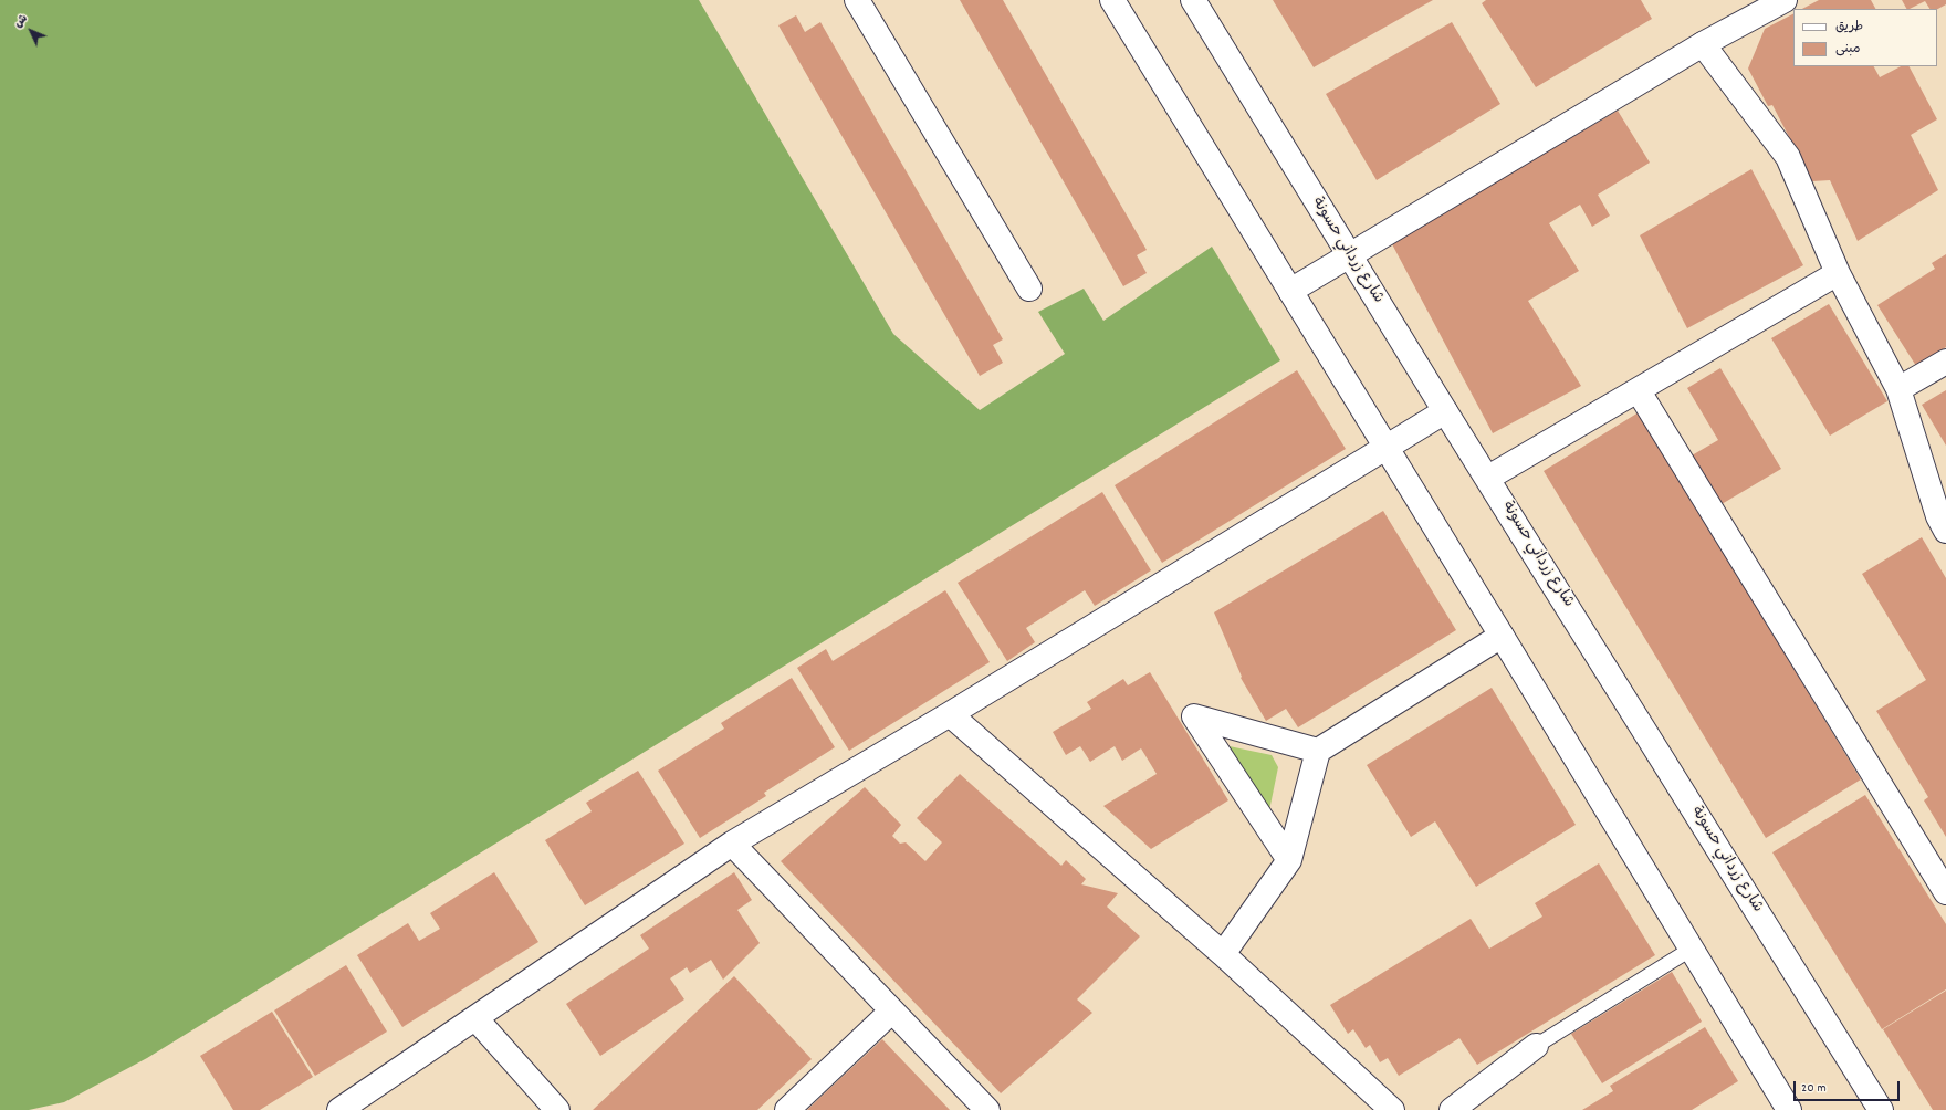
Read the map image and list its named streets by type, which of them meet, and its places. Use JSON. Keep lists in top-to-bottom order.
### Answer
{
  "streets": {
    "street": ["شارع زرداني حسونة"]
  },
  "legend": ["طريق", "مبنى"],
  "scale_bar": "20 m",
  "north": "top left"
}
